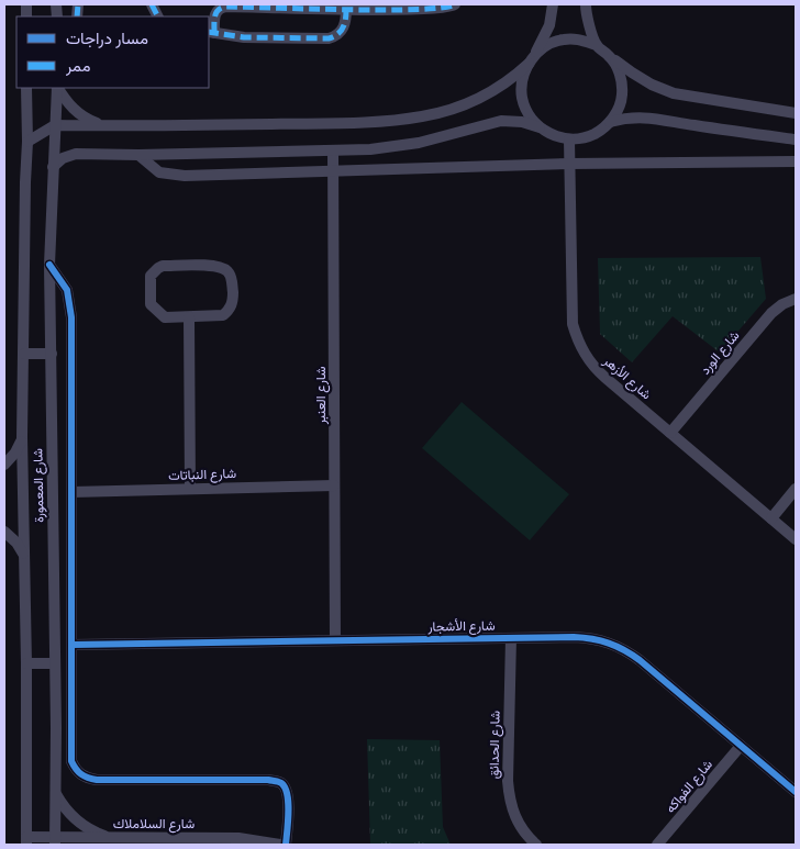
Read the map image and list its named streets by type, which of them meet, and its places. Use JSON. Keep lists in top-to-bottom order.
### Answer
{
  "streets": {
    "street": [
      "شارع الورد",
      "شارع الأزهر",
      "شارع العنبر",
      "شارع النباتات",
      "شارع المعمورة",
      "شارع الأشجار",
      "شارع الحدائق",
      "شارع الفواكه",
      "شارع السلاملاك"
    ]
  },
  "crossings": [
    ["شارع الورد", "شارع الأزهر"],
    ["شارع العنبر", "شارع النباتات"],
    ["شارع العنبر", "شارع الأشجار"],
    ["شارع المعمورة", "شارع السلاملاك"],
    ["شارع الأشجار", "شارع الحدائق"],
    ["شارع الأشجار", "شارع الفواكه"]
  ],
  "legend": ["مسار دراجات", "ممر"]
}
